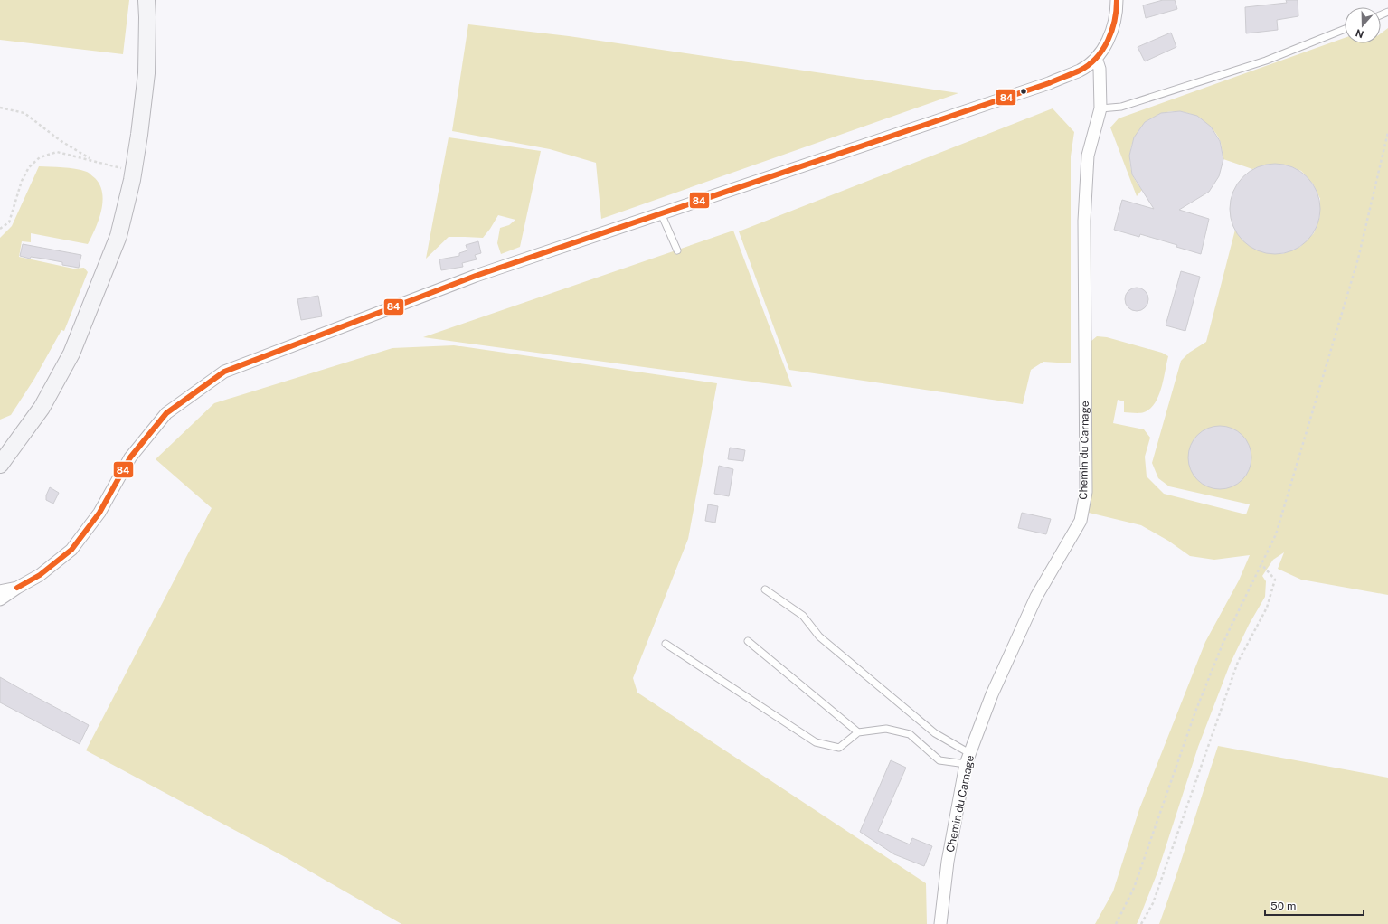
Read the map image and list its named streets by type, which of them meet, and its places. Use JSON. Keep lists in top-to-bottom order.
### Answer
{
  "streets": {
    "street": ["Chemin du Carnage"]
  },
  "lines": ["transit line 84"],
  "scale_bar": "50 m",
  "north": "bottom"
}
